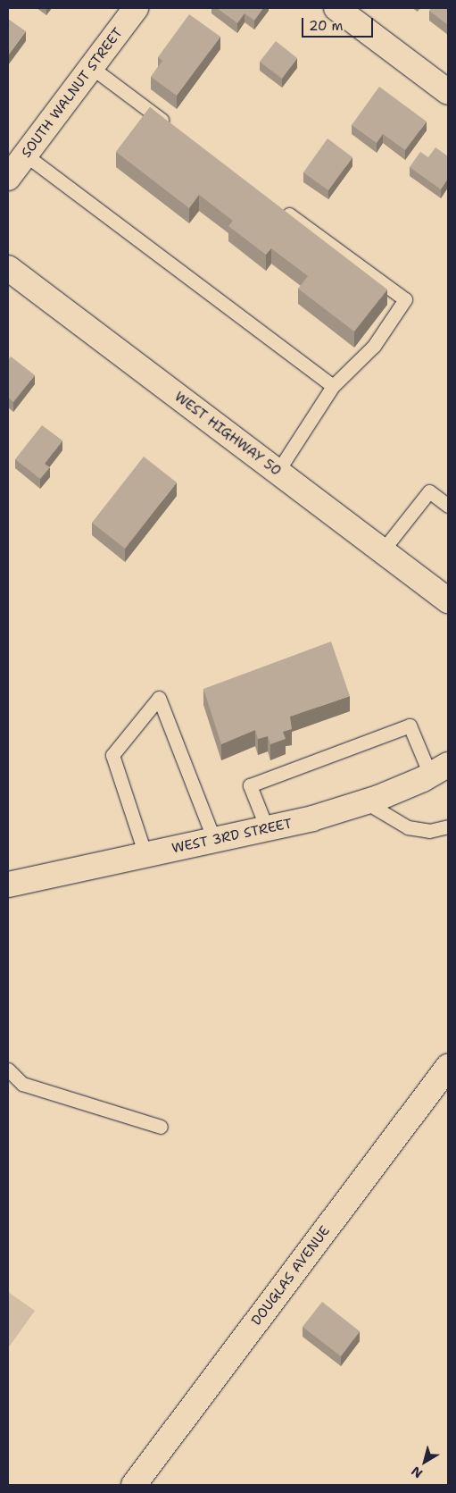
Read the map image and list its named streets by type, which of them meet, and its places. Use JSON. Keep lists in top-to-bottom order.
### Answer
{
  "streets": {
    "street": [
      "SOUTH WALNUT STREET",
      "WEST HIGHWAY 50",
      "WEST 3RD STREET",
      "DOUGLAS AVENUE"
    ]
  },
  "scale_bar": "20 m",
  "north": "bottom left"
}
